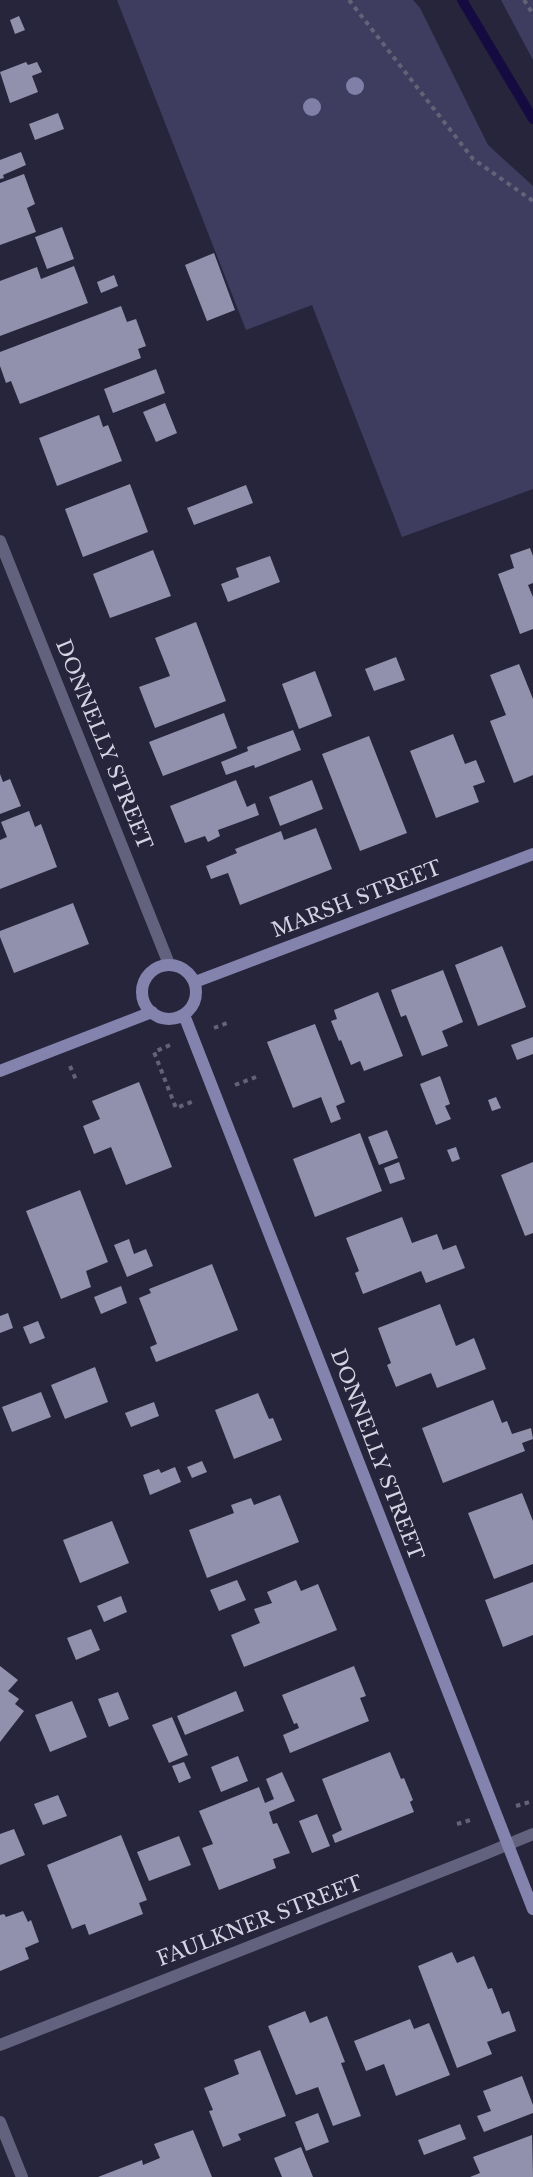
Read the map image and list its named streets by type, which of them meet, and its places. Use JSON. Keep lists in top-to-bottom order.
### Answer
{
  "streets": {
    "street": ["DONNELLY STREET", "MARSH STREET", "FAULKNER STREET"]
  },
  "crossings": [
    ["DONNELLY STREET", "MARSH STREET"],
    ["DONNELLY STREET", "FAULKNER STREET"]
  ]
}
